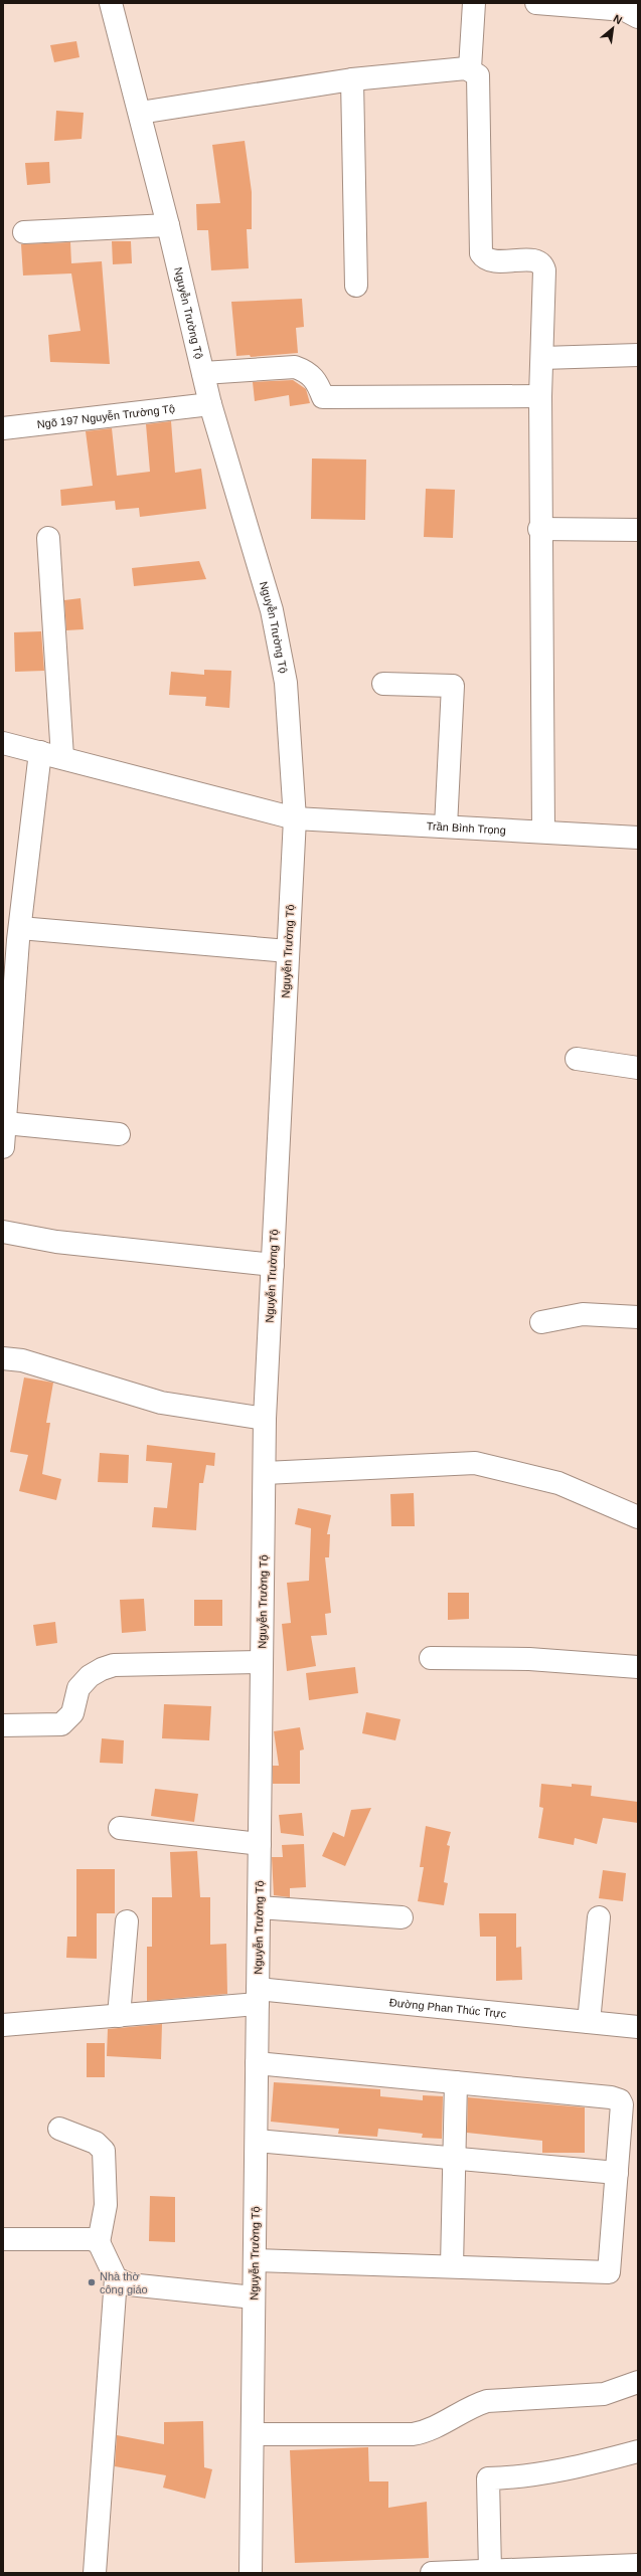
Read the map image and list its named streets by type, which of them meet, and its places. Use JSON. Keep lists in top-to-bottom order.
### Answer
{
  "streets": {
    "street": [
      "Nguyễn Trường Tộ",
      "Ngõ 197 Nguyễn Trường Tộ",
      "Trần Bình Trọng",
      "Đường Phan Thúc Trực"
    ]
  },
  "crossings": [
    ["Nguyễn Trường Tộ", "Ngõ 197 Nguyễn Trường Tộ"],
    ["Nguyễn Trường Tộ", "Trần Bình Trọng"],
    ["Nguyễn Trường Tộ", "Đường Phan Thúc Trực"]
  ],
  "places": ["Nhà thờ công giáo"],
  "north": "top right"
}
